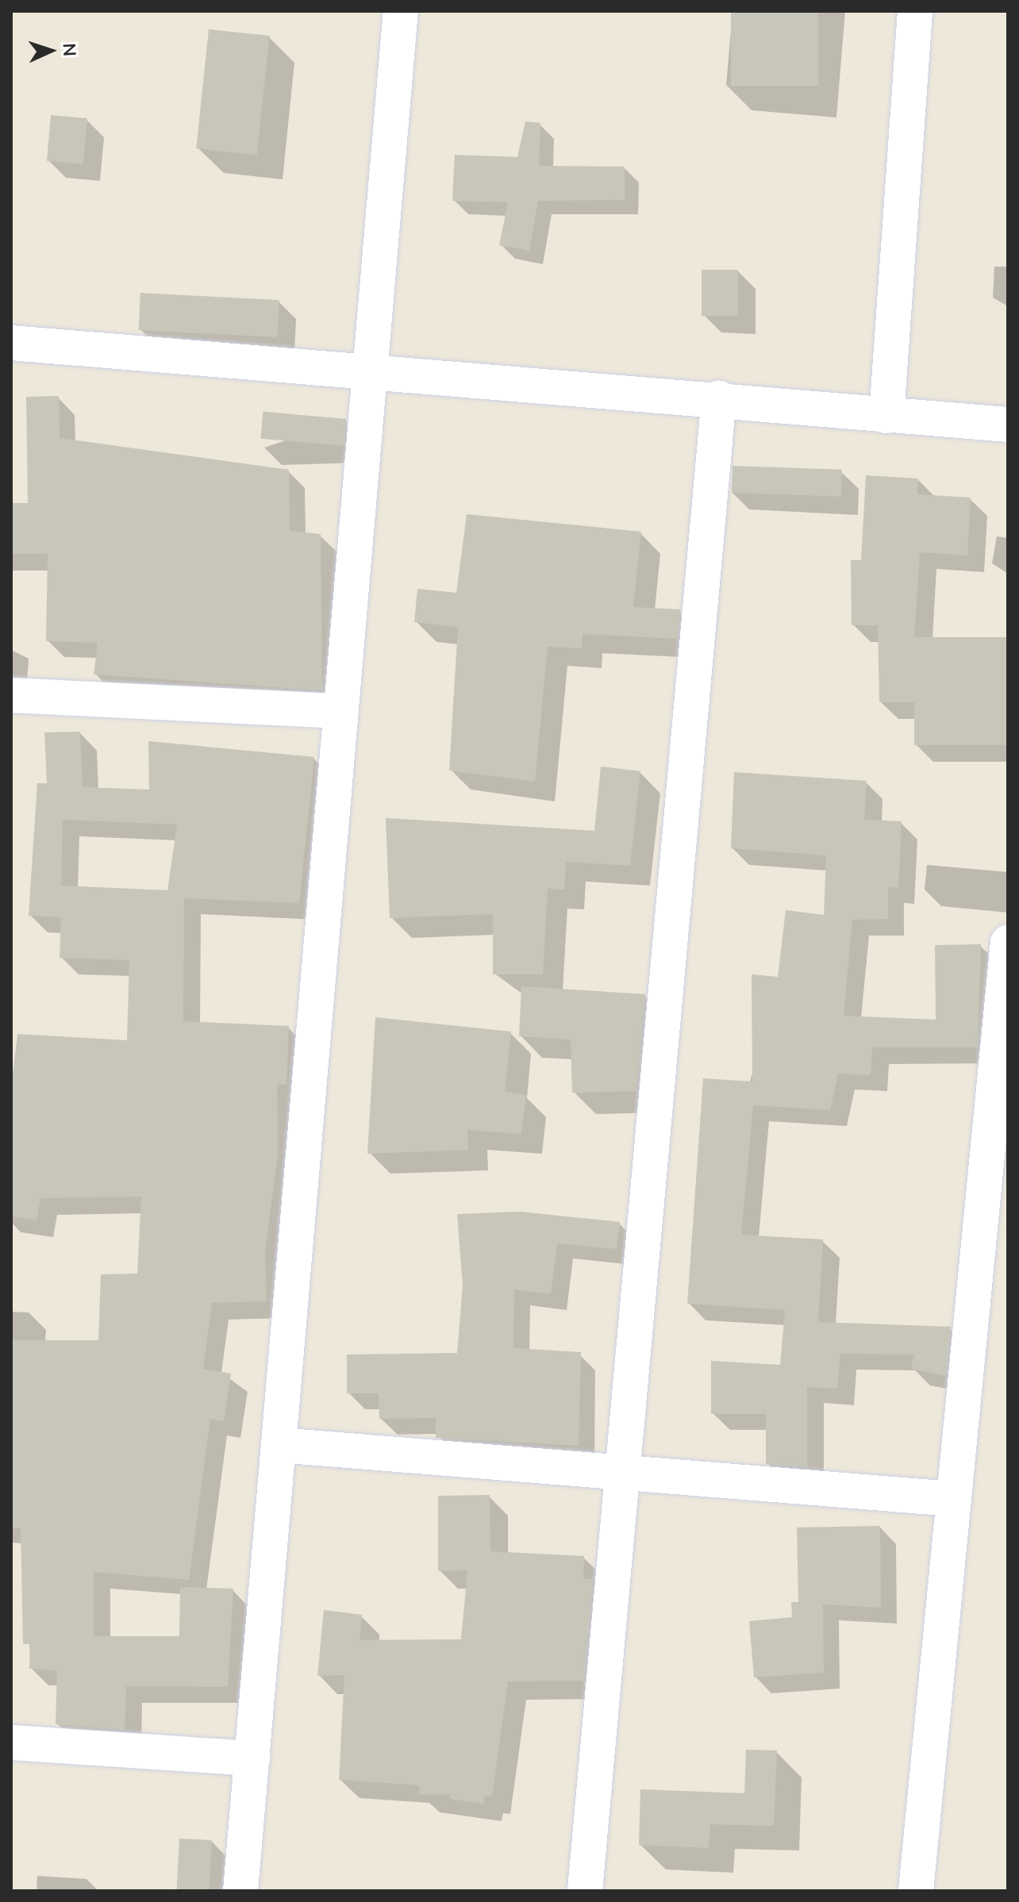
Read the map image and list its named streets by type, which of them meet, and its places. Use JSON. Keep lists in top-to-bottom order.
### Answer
{
  "north": "right"
}
